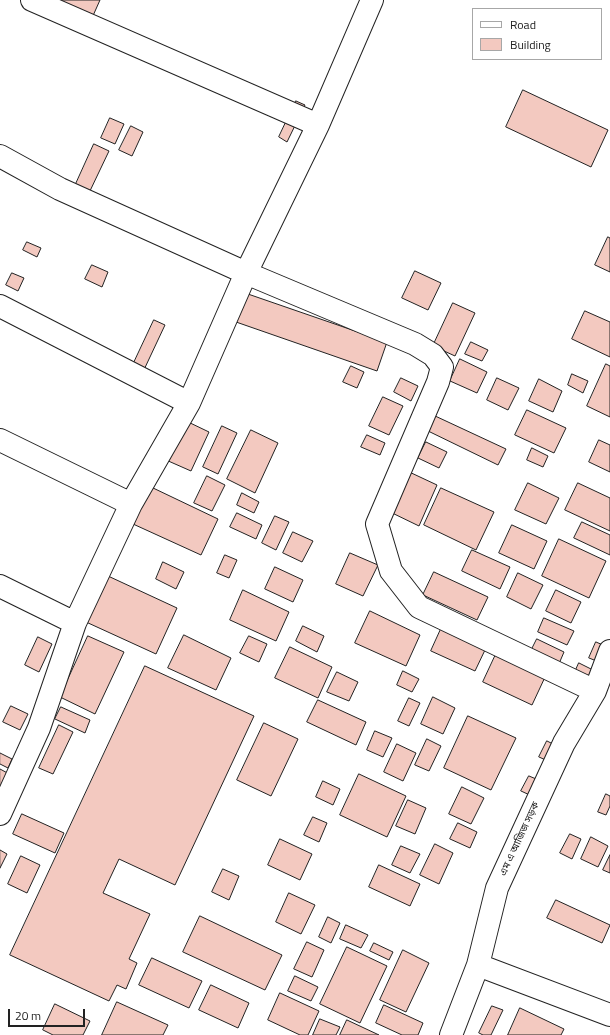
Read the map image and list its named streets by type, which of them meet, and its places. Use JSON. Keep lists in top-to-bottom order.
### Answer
{
  "streets": {
    "street": ["এম এ আজিজ সড়ক"]
  },
  "legend": ["Road", "Building"],
  "scale_bar": "20 m"
}
